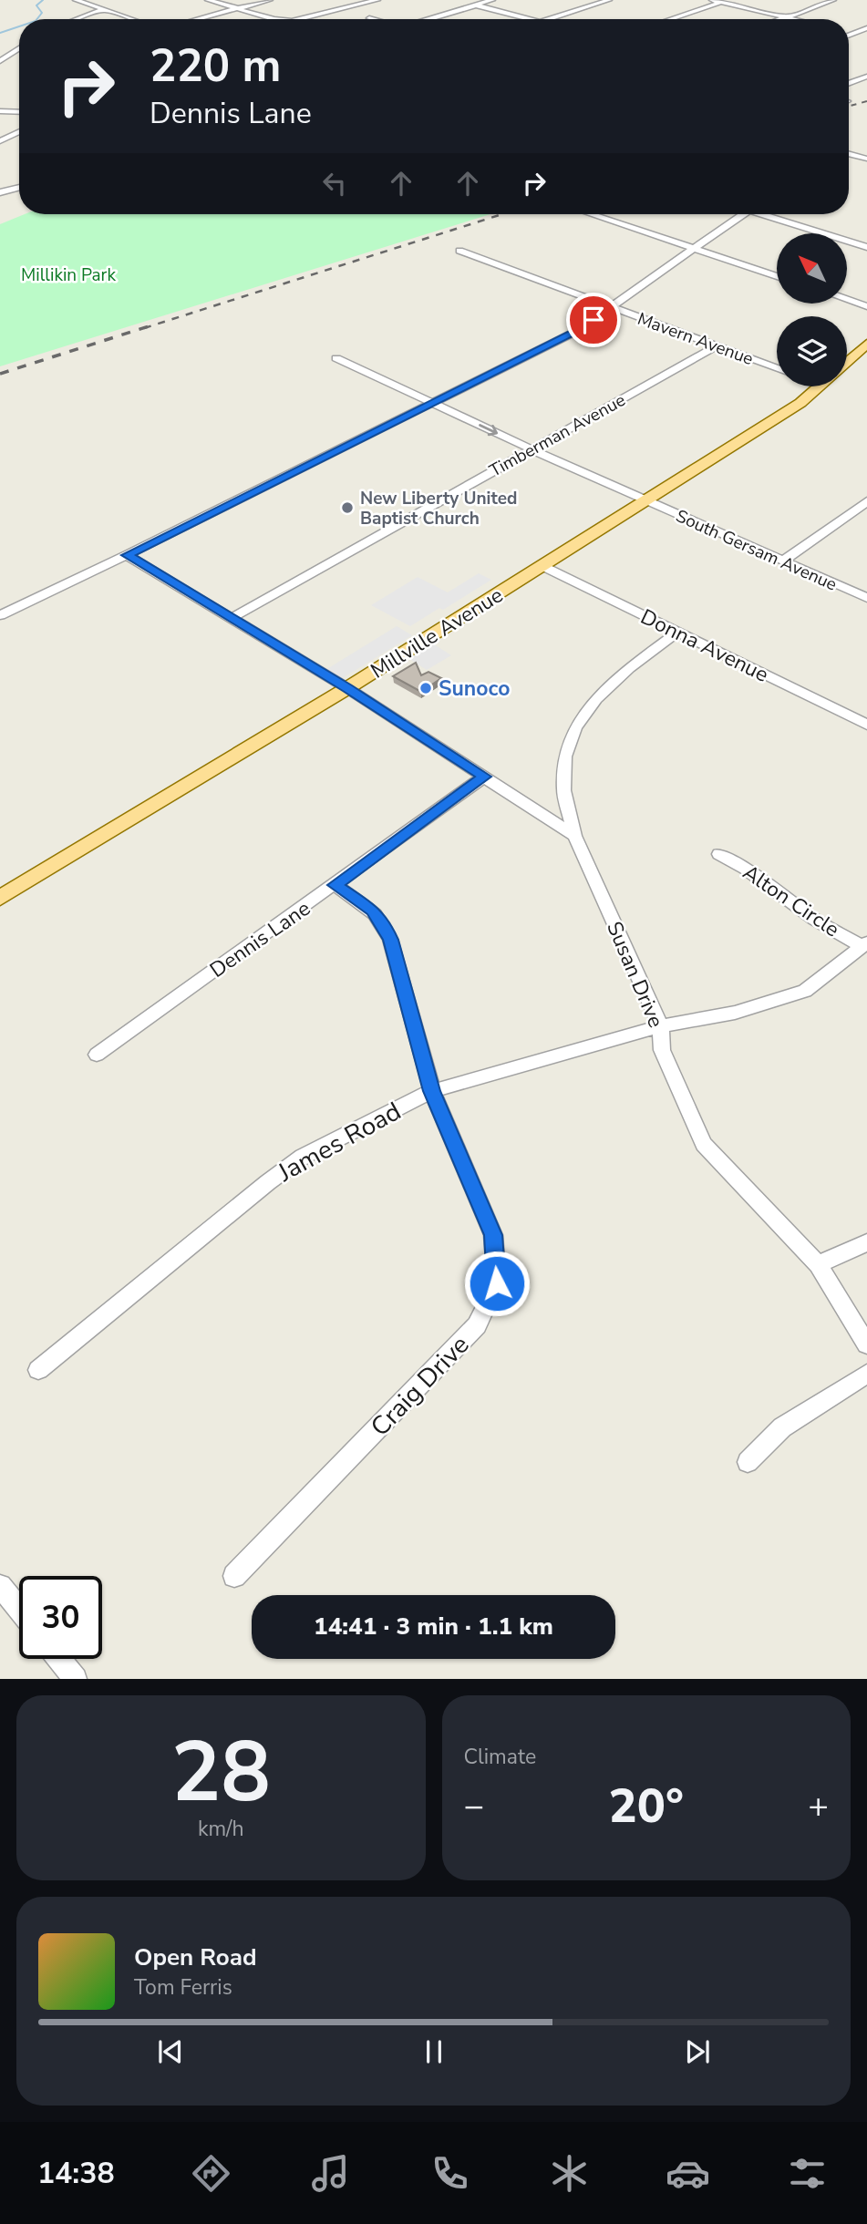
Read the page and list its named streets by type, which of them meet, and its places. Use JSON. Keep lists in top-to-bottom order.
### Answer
{
  "streets": {
    "main road": ["Millville Avenue"],
    "street": [
      "Mavern Avenue",
      "Timberman Avenue",
      "South Gersam Avenue",
      "Donna Avenue",
      "Alton Circle",
      "Dennis Lane",
      "Susan Drive",
      "James Road",
      "Craig Drive"
    ]
  },
  "crossings": [
    ["Mavern Avenue", "Timberman Avenue"],
    ["Timberman Avenue", "South Gersam Avenue"],
    ["South Gersam Avenue", "Millville Avenue"],
    ["Millville Avenue", "Donna Avenue"],
    ["Donna Avenue", "Susan Drive"],
    ["Alton Circle", "James Road"],
    ["Dennis Lane", "Craig Drive"],
    ["Susan Drive", "James Road"],
    ["James Road", "Craig Drive"]
  ],
  "parks": ["Millikin Park"],
  "places": ["New Liberty United Baptist Church", "Sunoco"],
  "north": "top left",
  "page": {
    "turn": ["220 m", "Dennis Lane"],
    "limit": "30",
    "trip": "14:41 · 3 min · 1.1 km",
    "tile": [
      ["28", "km/h"],
      "Climate"
    ],
    "heat": ["−", "20°", "+"],
    "song": ["Open Road", "Tom Ferris"],
    "tabs": "14:38"
  }
}
